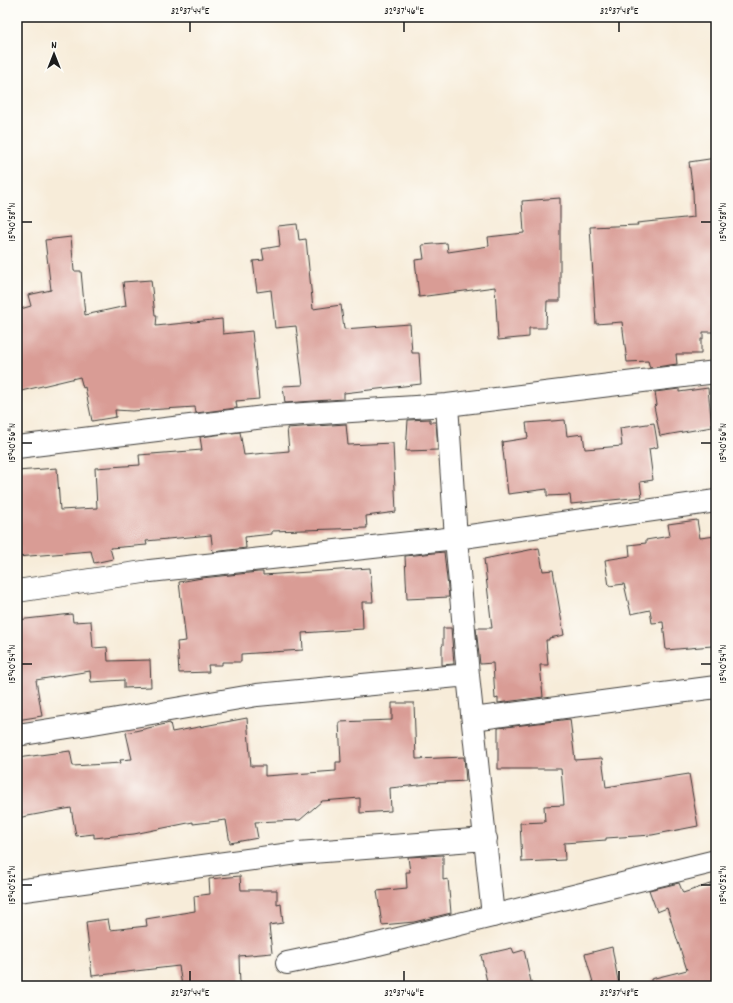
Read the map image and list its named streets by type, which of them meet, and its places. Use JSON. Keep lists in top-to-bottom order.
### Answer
{
  "north": "top",
  "coordinates": [
    "32°37'44\"E",
    "32°37'46\"E",
    "32°37'48\"E",
    "15°40'58\"N",
    "15°40'56\"N",
    "15°40'54\"N",
    "15°40'52\"N"
  ]
}
